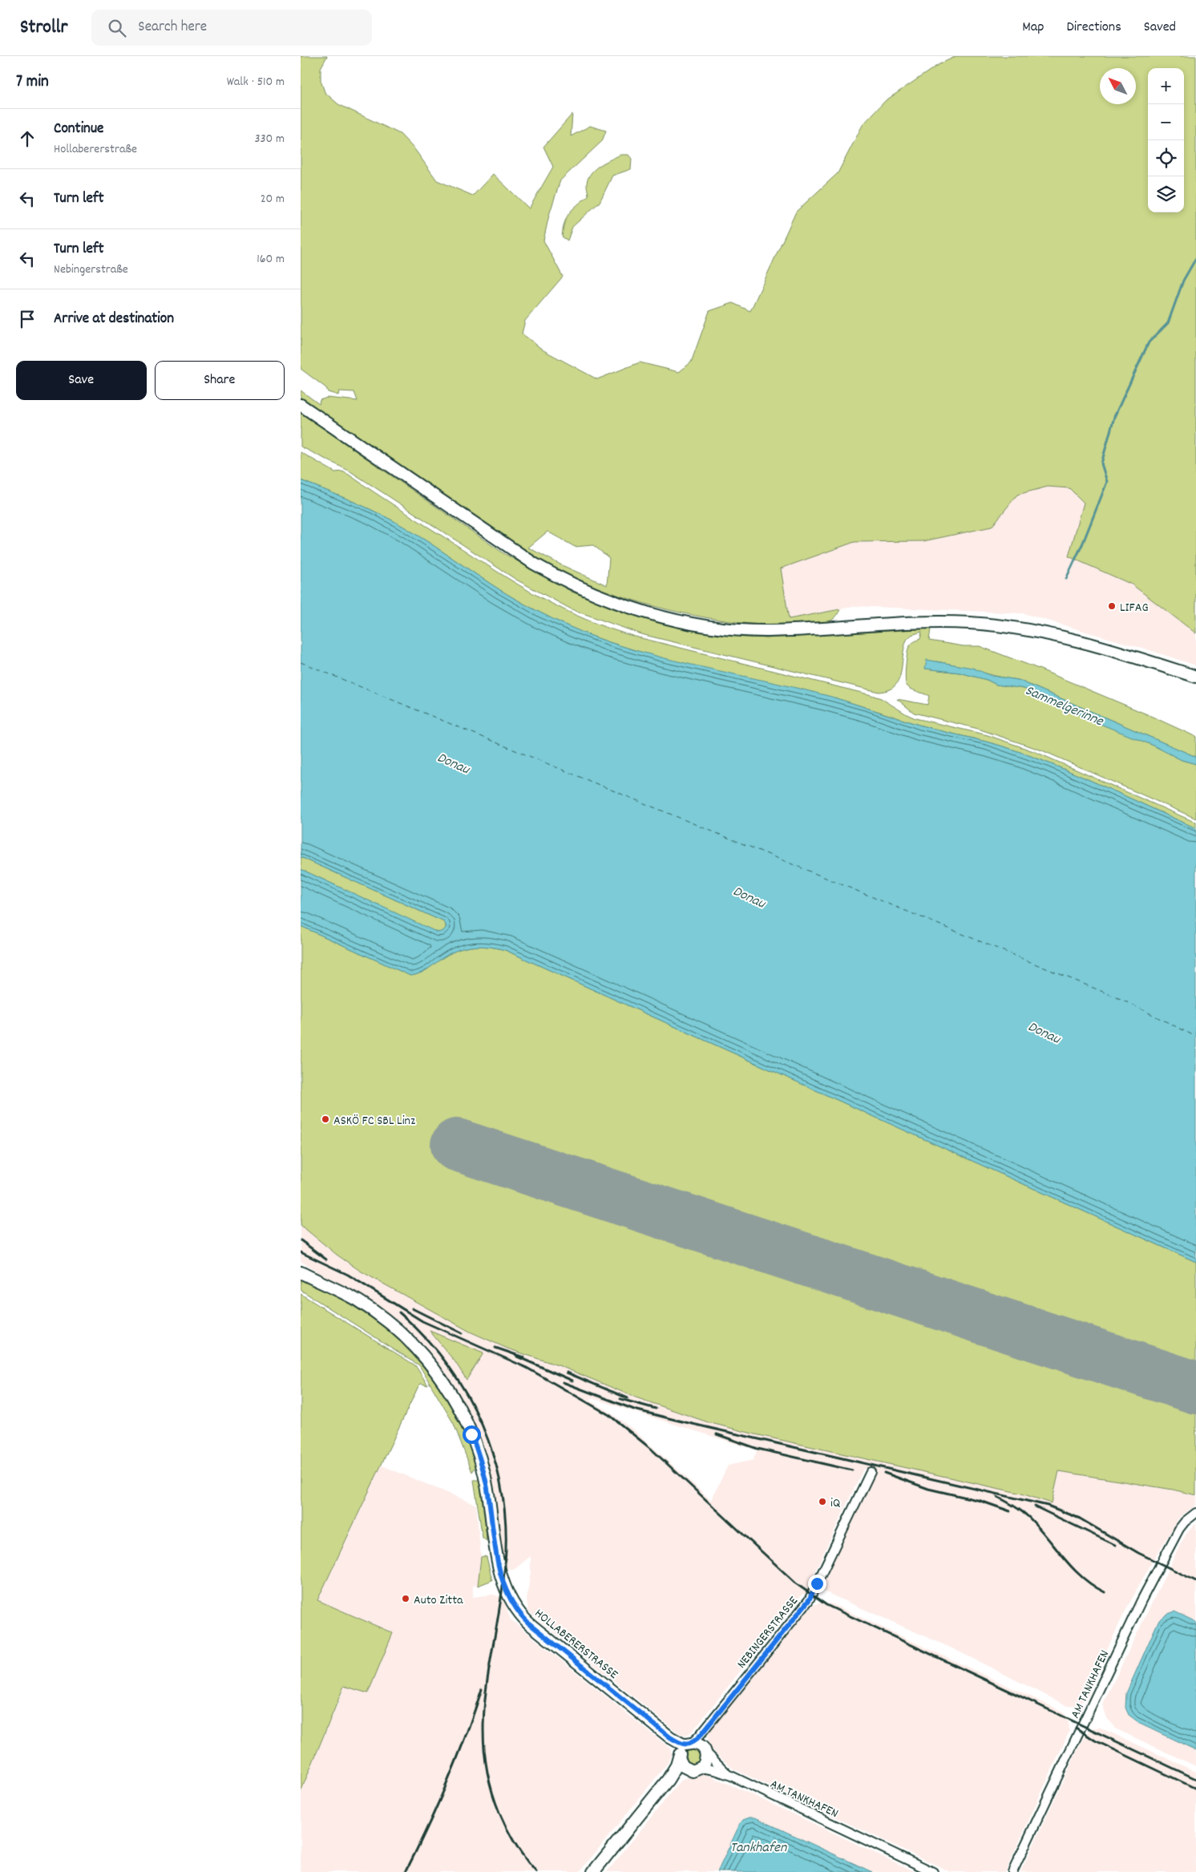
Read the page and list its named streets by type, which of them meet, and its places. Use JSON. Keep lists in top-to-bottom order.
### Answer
{
  "streets": {
    "main road": ["HOLLABERERSTRASSE"],
    "street": ["NEBINGERSTRASSE", "AM TANKHAFEN"]
  },
  "crossings": [
    ["NEBINGERSTRASSE", "HOLLABERERSTRASSE"],
    ["NEBINGERSTRASSE", "AM TANKHAFEN"],
    ["HOLLABERERSTRASSE", "AM TANKHAFEN"]
  ],
  "water": ["Sammelgerinne", "Donau", "Tankhafen"],
  "places": [
    "LIFAG",
    "ASKÖ FC SBL Linz",
    "iQ",
    "Auto Zitta"
  ],
  "north": "top left",
  "page": {
    "header": "Strollr",
    "search": "Search here",
    "nav": ["Map", "Directions", "Saved"],
    "heading": ["7 min", "Walk · 510 m"],
    "map_buttons": ["+", "−"],
    "list": [
      ["Continue", "Hollabererstraße", "330 m"],
      ["Turn left", "20 m"],
      ["Turn left", "Nebingerstraße", "160 m"],
      "Arrive at destination"
    ],
    "buttons": ["Save", "Share"]
  }
}
